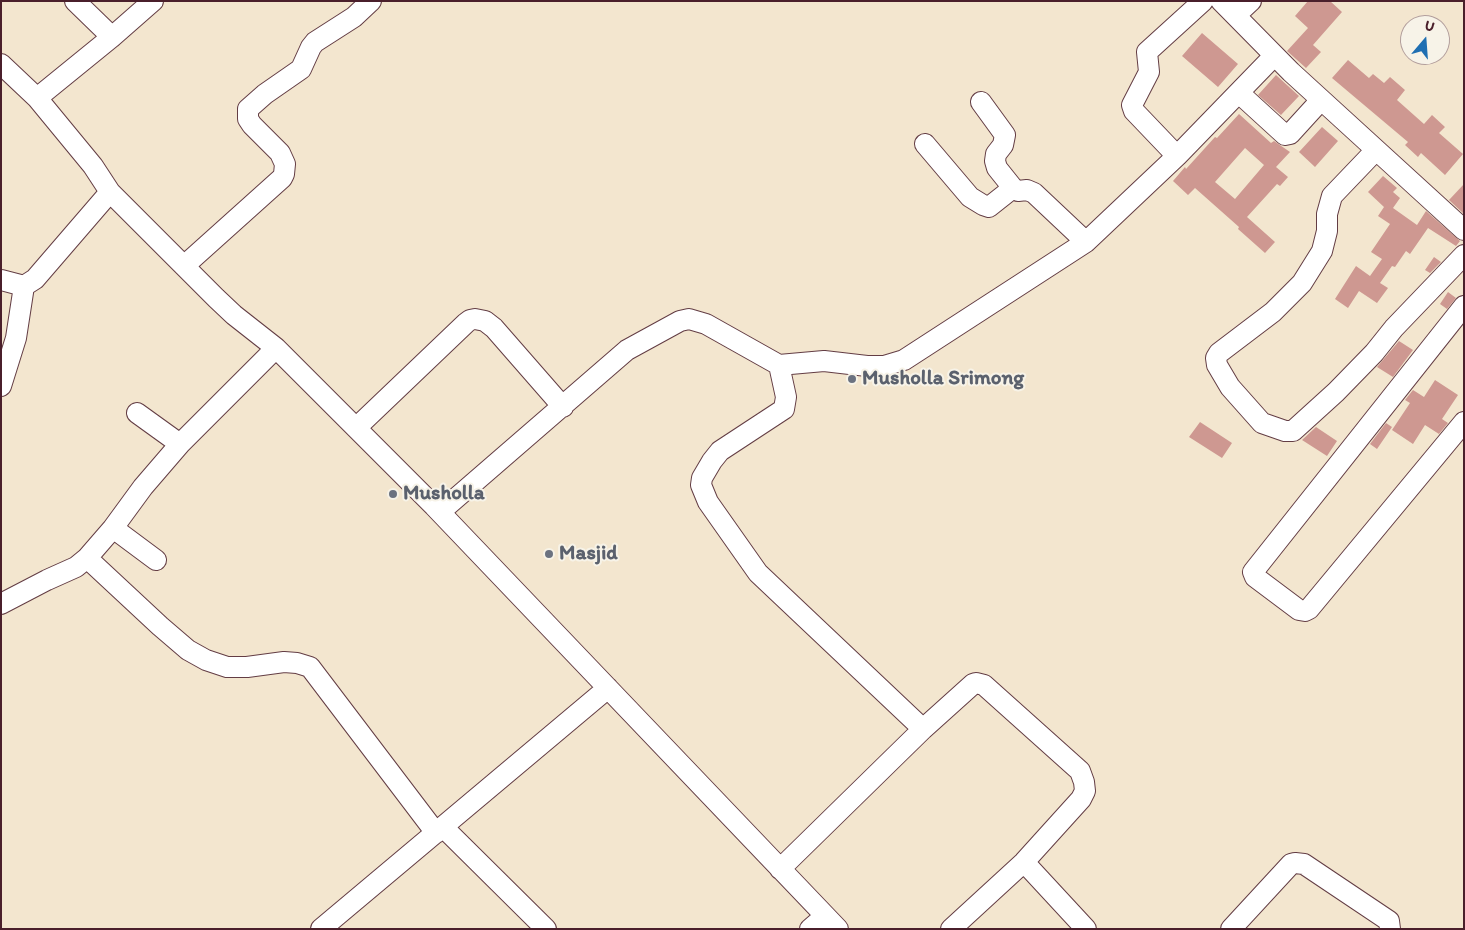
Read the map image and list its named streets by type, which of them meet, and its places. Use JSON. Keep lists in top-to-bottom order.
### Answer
{
  "places": ["Musholla Srimong", "Musholla", "Masjid"],
  "north": "top"
}
